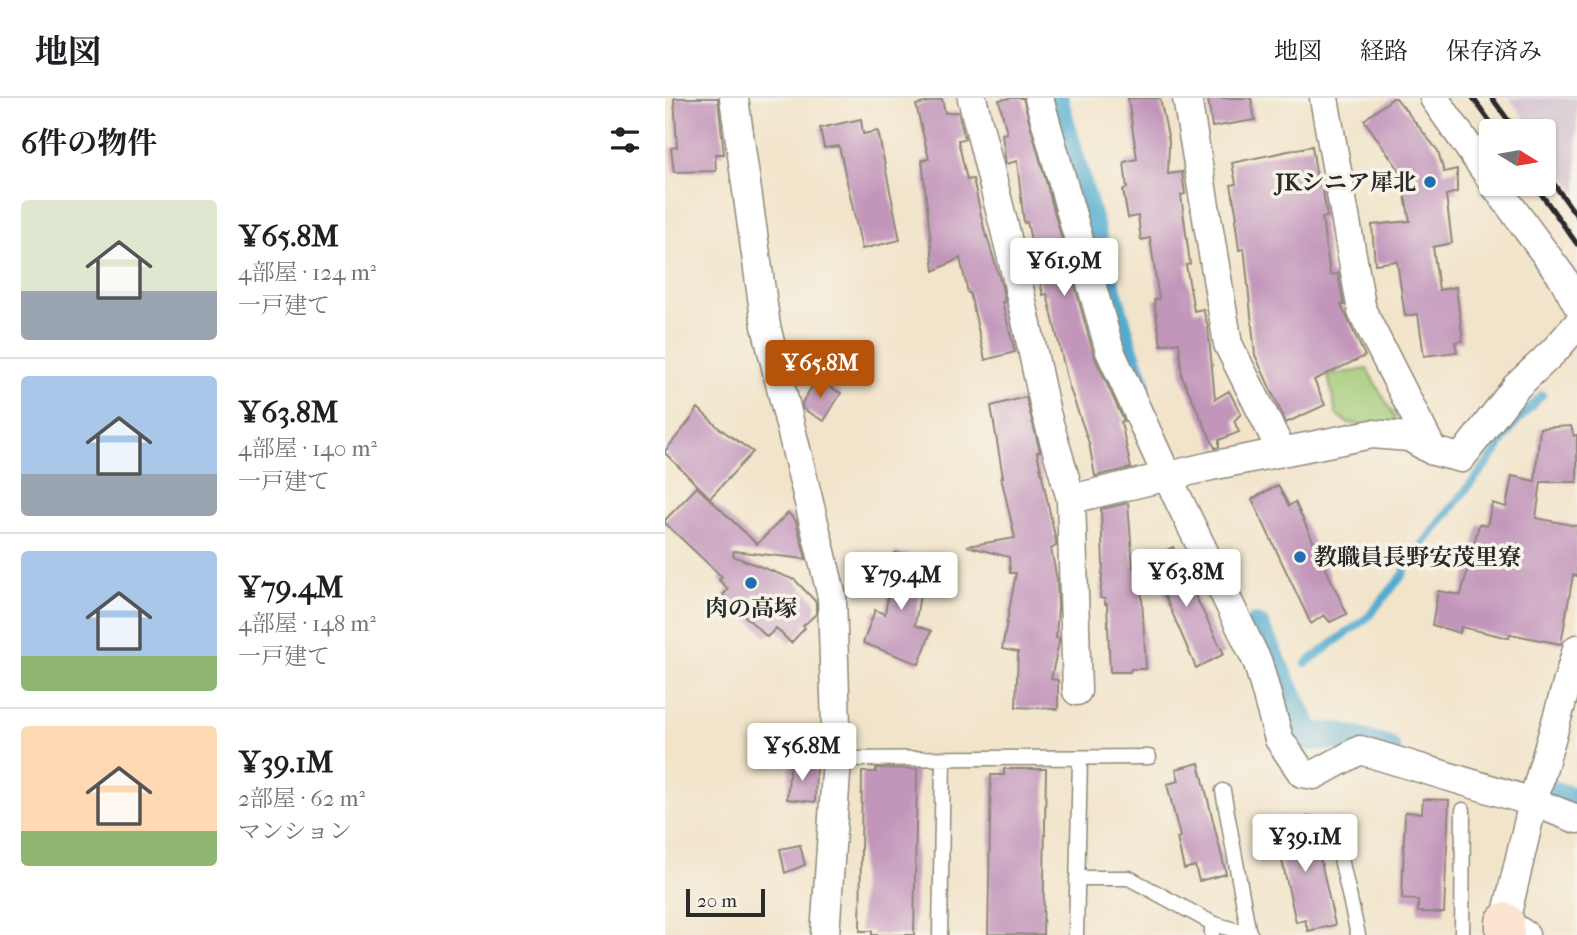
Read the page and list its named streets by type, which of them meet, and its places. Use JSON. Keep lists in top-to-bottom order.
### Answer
{
  "places": ["JKシニア犀北", "教職員長野安茂里寮", "肉の高塚"],
  "scale_bar": "20 m",
  "north": "right",
  "page": {
    "header": "地図",
    "nav": ["地図", "経路", "保存済み"],
    "heading": "6件の物件",
    "list": [
      {
        "name": "¥65.8M",
        "note": "4部屋 · 124 m² · 一戸建て"
      },
      {
        "name": "¥63.8M",
        "note": "4部屋 · 140 m² · 一戸建て"
      },
      {
        "name": "¥79.4M",
        "note": "4部屋 · 148 m² · 一戸建て"
      },
      {
        "name": "¥39.1M",
        "note": "2部屋 · 62 m² · マンション"
      }
    ],
    "price": [
      "¥61.9M",
      "¥65.8M",
      "¥63.8M",
      "¥79.4M",
      "¥56.8M",
      "¥39.1M"
    ],
    "scale": "20 m"
  }
}
